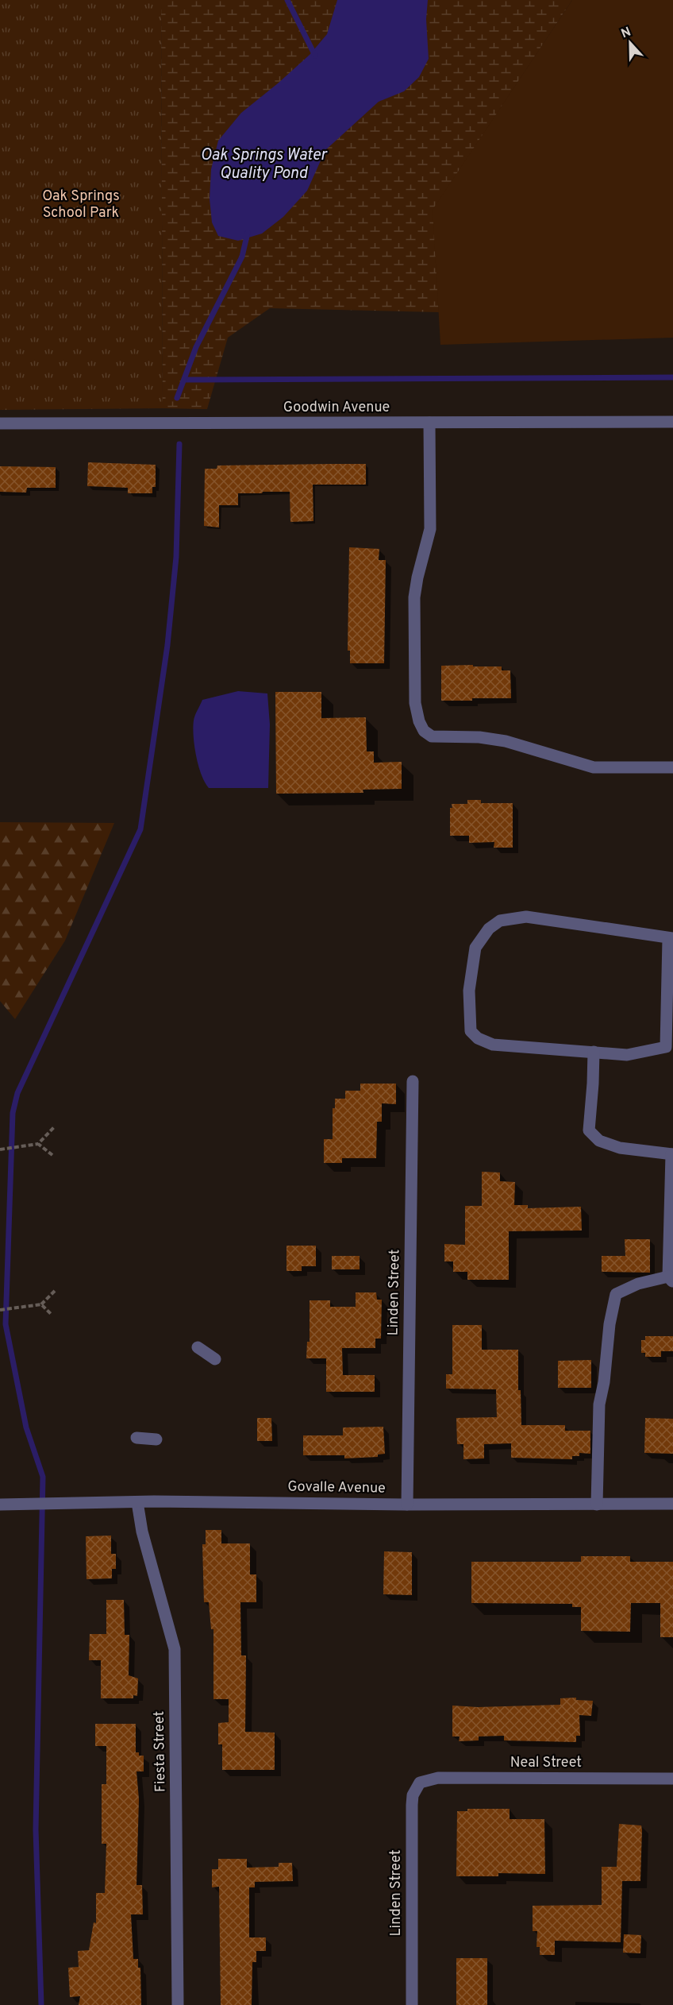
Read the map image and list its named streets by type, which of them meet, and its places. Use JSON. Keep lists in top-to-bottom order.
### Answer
{
  "streets": {
    "street": [
      "Goodwin Avenue",
      "Linden Street",
      "Govalle Avenue",
      "Fiesta Street",
      "Neal Street"
    ]
  },
  "crossings": [
    ["Linden Street", "Govalle Avenue"],
    ["Linden Street", "Neal Street"],
    ["Govalle Avenue", "Fiesta Street"]
  ],
  "water": ["Oak Springs Water Quality Pond"],
  "parks": ["Oak Springs School Park"],
  "north": "top"
}
